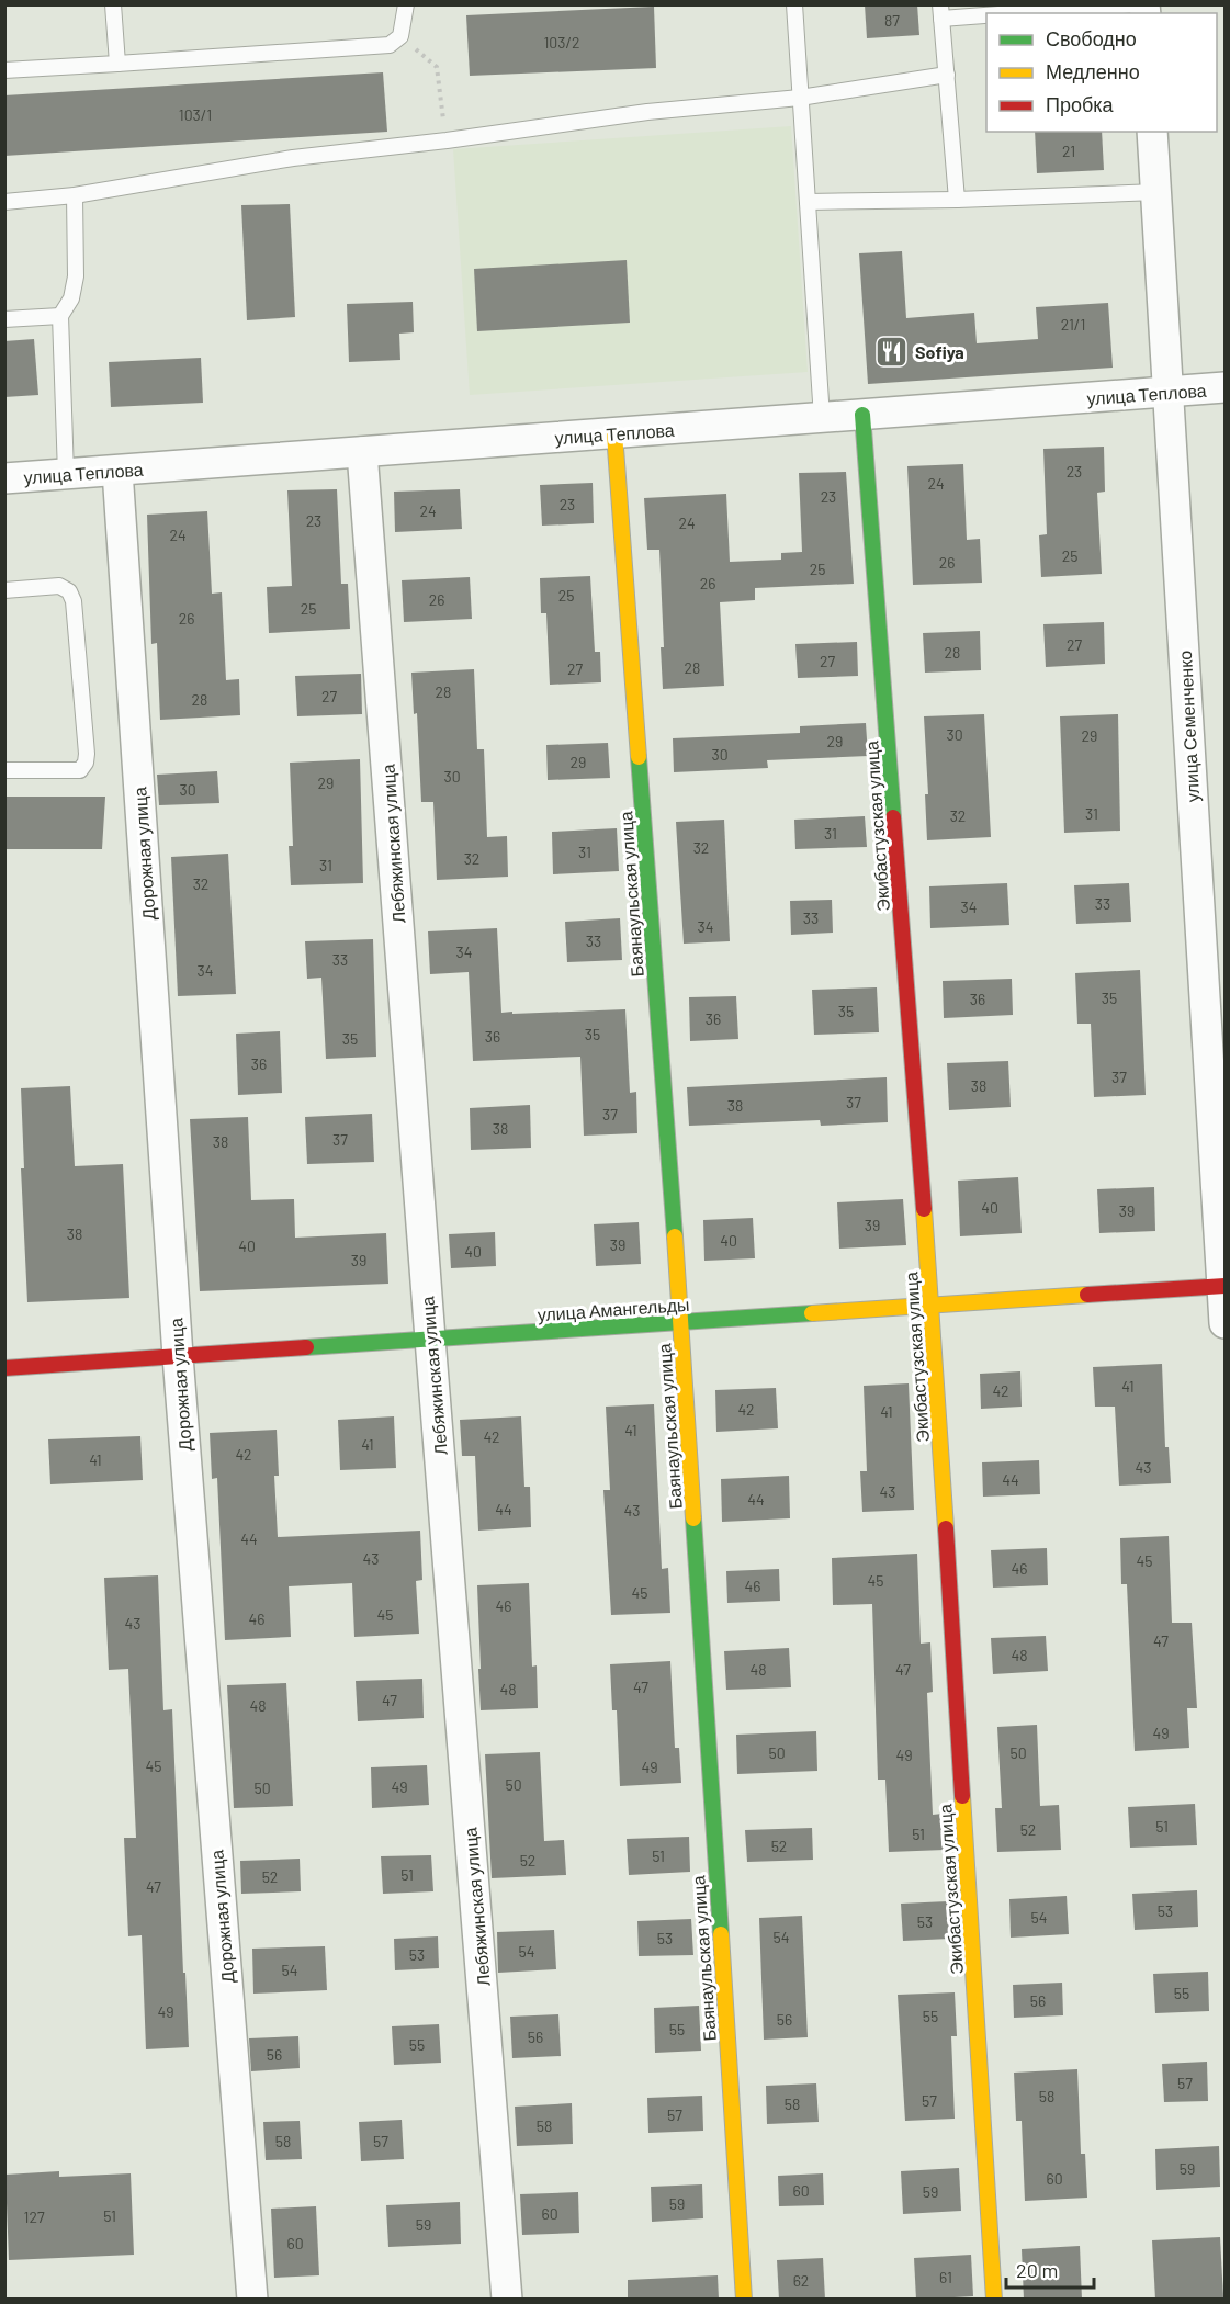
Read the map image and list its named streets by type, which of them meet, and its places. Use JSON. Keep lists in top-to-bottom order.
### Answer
{
  "streets": {
    "street": [
      "улица Теплова",
      "улица Семенченко",
      "Экибастузская улица",
      "Лебяжинская улица",
      "Дорожная улица",
      "Баянаульская улица",
      "улица Амангельды"
    ]
  },
  "crossings": [
    ["улица Теплова", "улица Семенченко"],
    ["улица Теплова", "Экибастузская улица"],
    ["улица Теплова", "Лебяжинская улица"],
    ["улица Теплова", "Дорожная улица"],
    ["улица Теплова", "Баянаульская улица"],
    ["улица Семенченко", "улица Амангельды"],
    ["Экибастузская улица", "улица Амангельды"],
    ["Лебяжинская улица", "улица Амангельды"],
    ["Дорожная улица", "улица Амангельды"],
    ["Баянаульская улица", "улица Амангельды"]
  ],
  "places": {
    "restaurant": ["Sofiya"]
  },
  "house_numbers": [
    "87",
    "103/2",
    "103/1",
    "21",
    "21/1",
    "23",
    "24",
    "23",
    "23",
    "24",
    "23",
    "24",
    "24",
    "25",
    "26",
    "25",
    "26",
    "25",
    "26",
    "25",
    "26",
    "27",
    "28",
    "27",
    "28",
    "27",
    "28",
    "27",
    "28",
    "30",
    "29",
    "29",
    "30",
    "29",
    "30",
    "29",
    "30",
    "31",
    "32",
    "31",
    "32",
    "31",
    "32",
    "31",
    "32",
    "33",
    "34",
    "33",
    "34",
    "33",
    "34",
    "33",
    "34",
    "35",
    "36",
    "35",
    "36",
    "35",
    "36",
    "35",
    "36",
    "37",
    "38",
    "37",
    "38",
    "37",
    "38",
    "37",
    "38",
    "40",
    "39",
    "39",
    "38",
    "40",
    "39",
    "40",
    "40",
    "39",
    "41",
    "42",
    "42",
    "41",
    "41",
    "42",
    "41",
    "42",
    "41",
    "43",
    "44",
    "43",
    "44",
    "44",
    "43",
    "44",
    "43",
    "45",
    "46",
    "45",
    "46",
    "45",
    "46",
    "45",
    "46",
    "43",
    "47",
    "48",
    "48",
    "47",
    "47",
    "48",
    "47",
    "48",
    "49",
    "50",
    "50",
    "49",
    "45",
    "49",
    "50",
    "49",
    "50",
    "51",
    "52",
    "51",
    "52",
    "51",
    "52",
    "51",
    "52",
    "47",
    "53",
    "54",
    "53",
    "54",
    "53",
    "54",
    "53",
    "54",
    "55",
    "56",
    "49",
    "55",
    "56",
    "55",
    "56",
    "55",
    "56",
    "57",
    "58",
    "57",
    "58",
    "57",
    "58",
    "58",
    "57",
    "59",
    "60",
    "60",
    "59",
    "59",
    "60",
    "51",
    "127",
    "59",
    "60",
    "61",
    "62"
  ],
  "legend": ["Свободно", "Медленно", "Пробка"],
  "scale_bar": "20 m"
}
